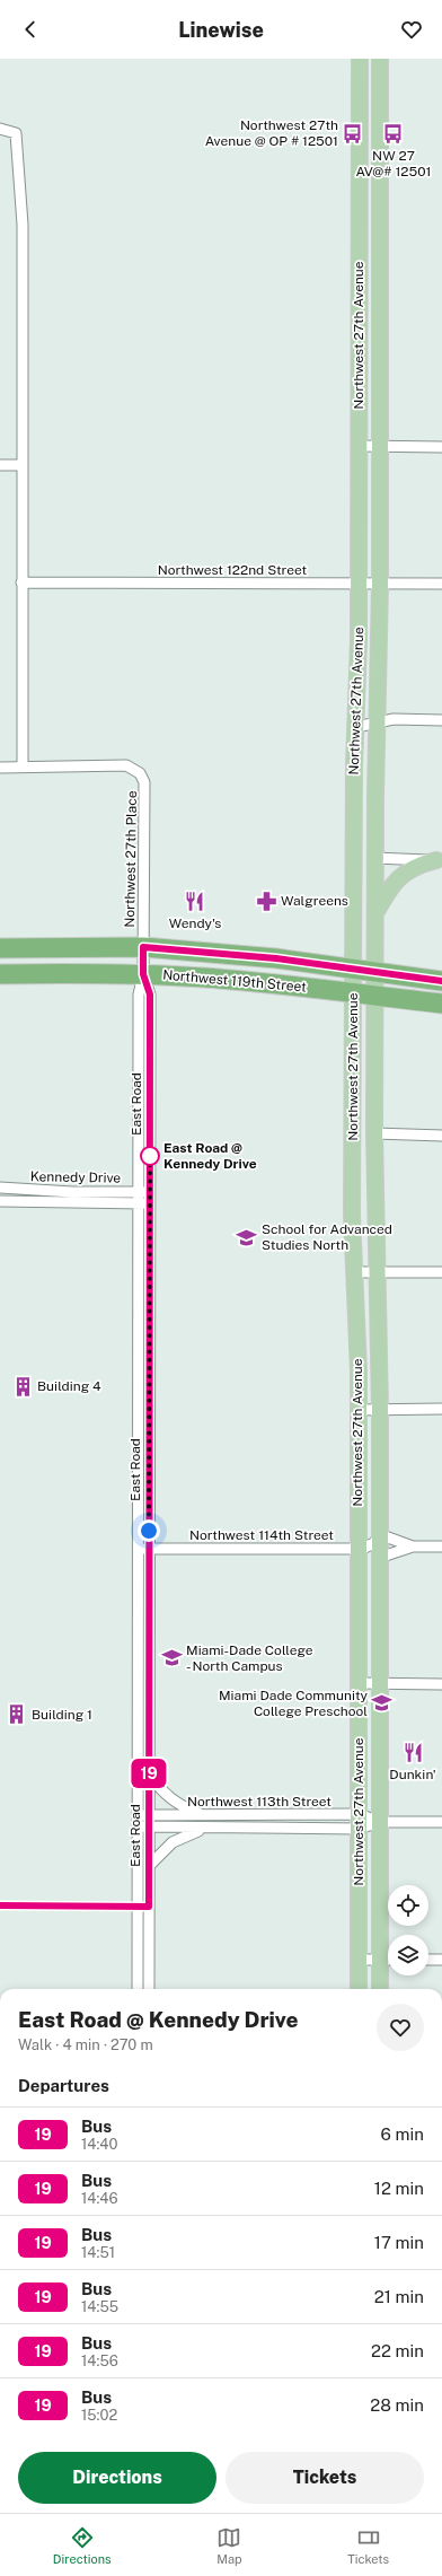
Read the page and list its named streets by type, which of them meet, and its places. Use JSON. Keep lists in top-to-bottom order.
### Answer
{
  "streets": {
    "highway": ["Northwest 119th Street"],
    "main road": ["Northwest 27th Avenue"],
    "street": [
      "Northwest 122nd Street",
      "Northwest 27th Place",
      "East Road",
      "Kennedy Drive",
      "Northwest 114th Street",
      "Northwest 113th Street"
    ]
  },
  "crossings": [
    ["Northwest 27th Avenue", "Northwest 122nd Street"],
    ["Northwest 27th Avenue", "Northwest 119th Street"],
    ["Northwest 27th Avenue", "Northwest 114th Street"],
    ["Northwest 27th Avenue", "Northwest 113th Street"],
    ["Northwest 27th Place", "Northwest 119th Street"],
    ["Northwest 27th Place", "East Road"],
    ["Northwest 119th Street", "East Road"],
    ["East Road", "Kennedy Drive"],
    ["East Road", "Northwest 114th Street"],
    ["East Road", "Northwest 113th Street"]
  ],
  "places": {
    "bus stop": ["Northwest 27th Avenue @ OP # 12501", "NW 27 AV@# 12501"],
    "pharmacy": ["Walgreens"],
    "restaurant": ["Wendy's", "Dunkin'"],
    "other": ["East Road @ Kennedy Drive"],
    "school or university": ["School for Advanced Studies North", "Miami-Dade College - North Campus", "Miami Dade Community College Preschool"],
    "building": ["Building 4", "Building 1"]
  },
  "lines": ["bus line 19"],
  "page": {
    "header": "Linewise",
    "on_map": "19",
    "heading": [
      ["East Road @ Kennedy Drive", "Walk · 4 min · 270 m"],
      "Departures"
    ],
    "list": [
      {
        "mark": "19",
        "name": "Bus",
        "note": "14:40",
        "value": "6 min"
      },
      {
        "mark": "19",
        "name": "Bus",
        "note": "14:46",
        "value": "12 min"
      },
      {
        "mark": "19",
        "name": "Bus",
        "note": "14:51",
        "value": "17 min"
      },
      {
        "mark": "19",
        "name": "Bus",
        "note": "14:55",
        "value": "21 min"
      },
      {
        "mark": "19",
        "name": "Bus",
        "note": "14:56",
        "value": "22 min"
      },
      {
        "mark": "19",
        "name": "Bus",
        "note": "15:02",
        "value": "28 min"
      }
    ],
    "buttons": ["Directions", "Tickets"],
    "tabs": ["Directions", "Map", "Tickets"]
  }
}
